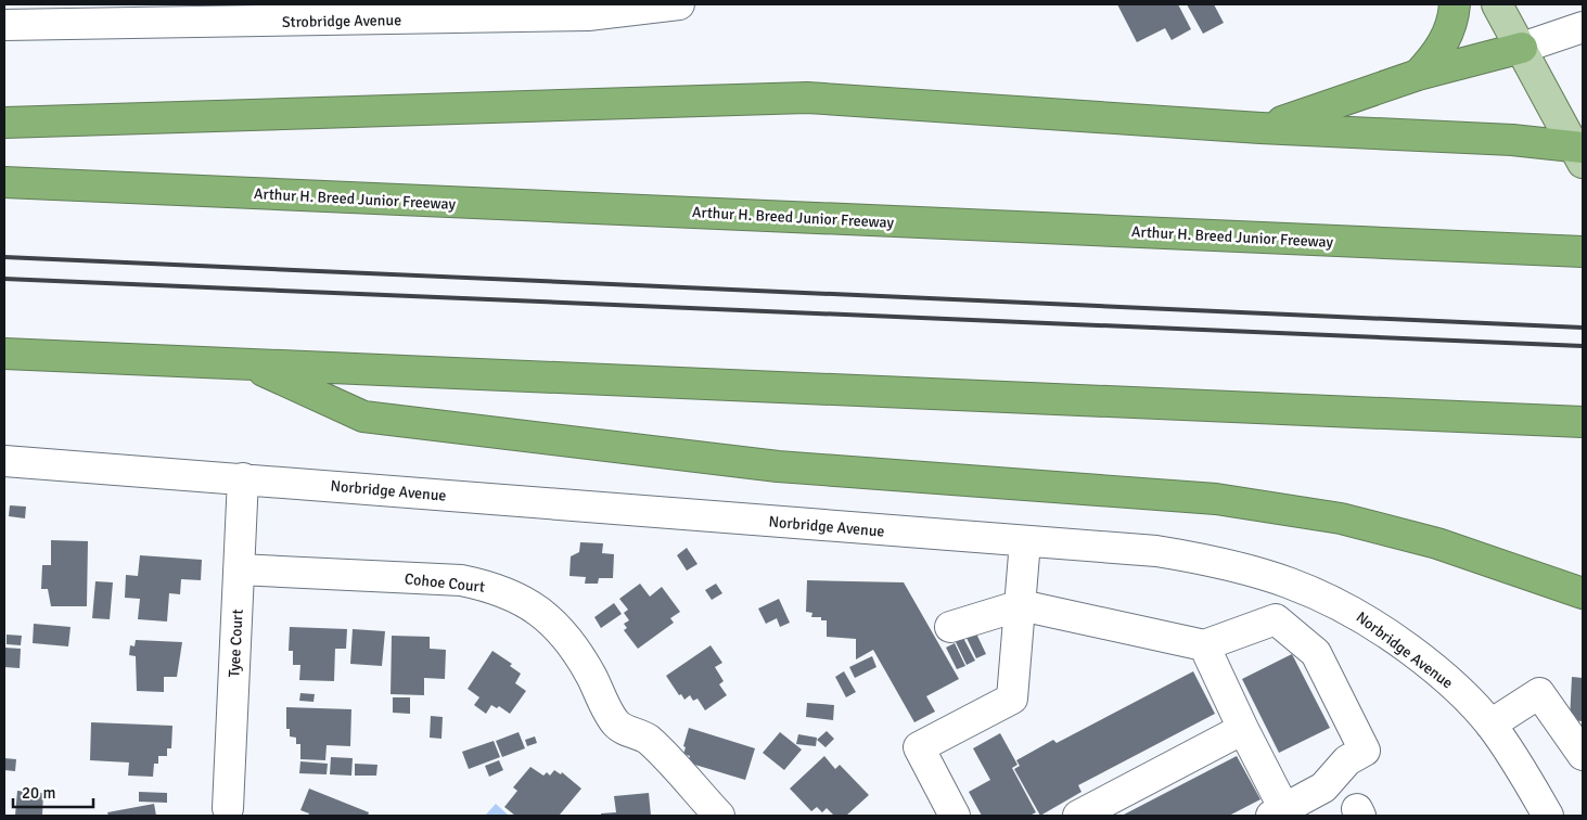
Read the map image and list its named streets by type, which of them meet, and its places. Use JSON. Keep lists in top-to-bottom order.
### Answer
{
  "streets": {
    "highway": ["Arthur H. Breed Junior Freeway"],
    "street": [
      "Strobridge Avenue",
      "Norbridge Avenue",
      "Cohoe Court",
      "Tyee Court"
    ]
  },
  "crossings": [
    ["Norbridge Avenue", "Tyee Court"],
    ["Cohoe Court", "Tyee Court"]
  ],
  "scale_bar": "20 m"
}
